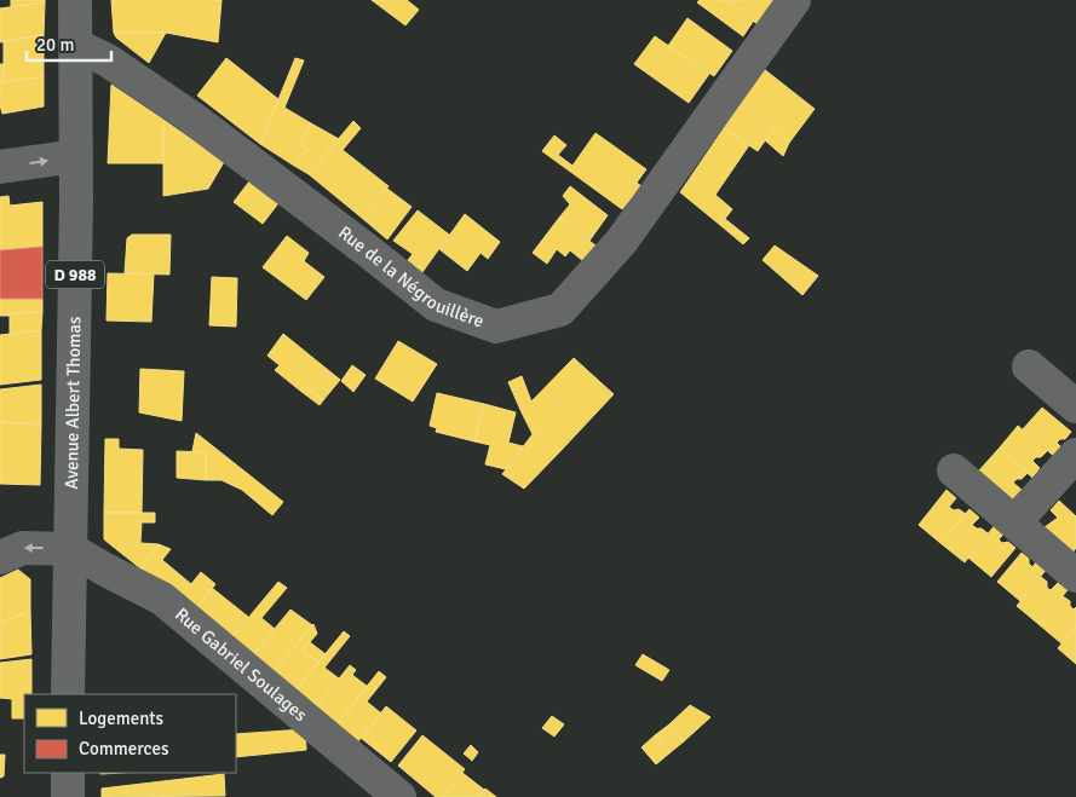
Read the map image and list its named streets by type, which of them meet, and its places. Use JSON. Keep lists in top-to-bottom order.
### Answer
{
  "streets": {
    "main road": ["D 988", "Avenue Albert Thomas"],
    "street": ["Rue de la Négrouillère", "Rue Gabriel Soulages"]
  },
  "crossings": [
    ["Rue de la Négrouillère", "Avenue Albert Thomas"],
    ["Avenue Albert Thomas", "Rue Gabriel Soulages"]
  ],
  "legend": ["Logements", "Commerces"],
  "scale_bar": "20 m"
}
